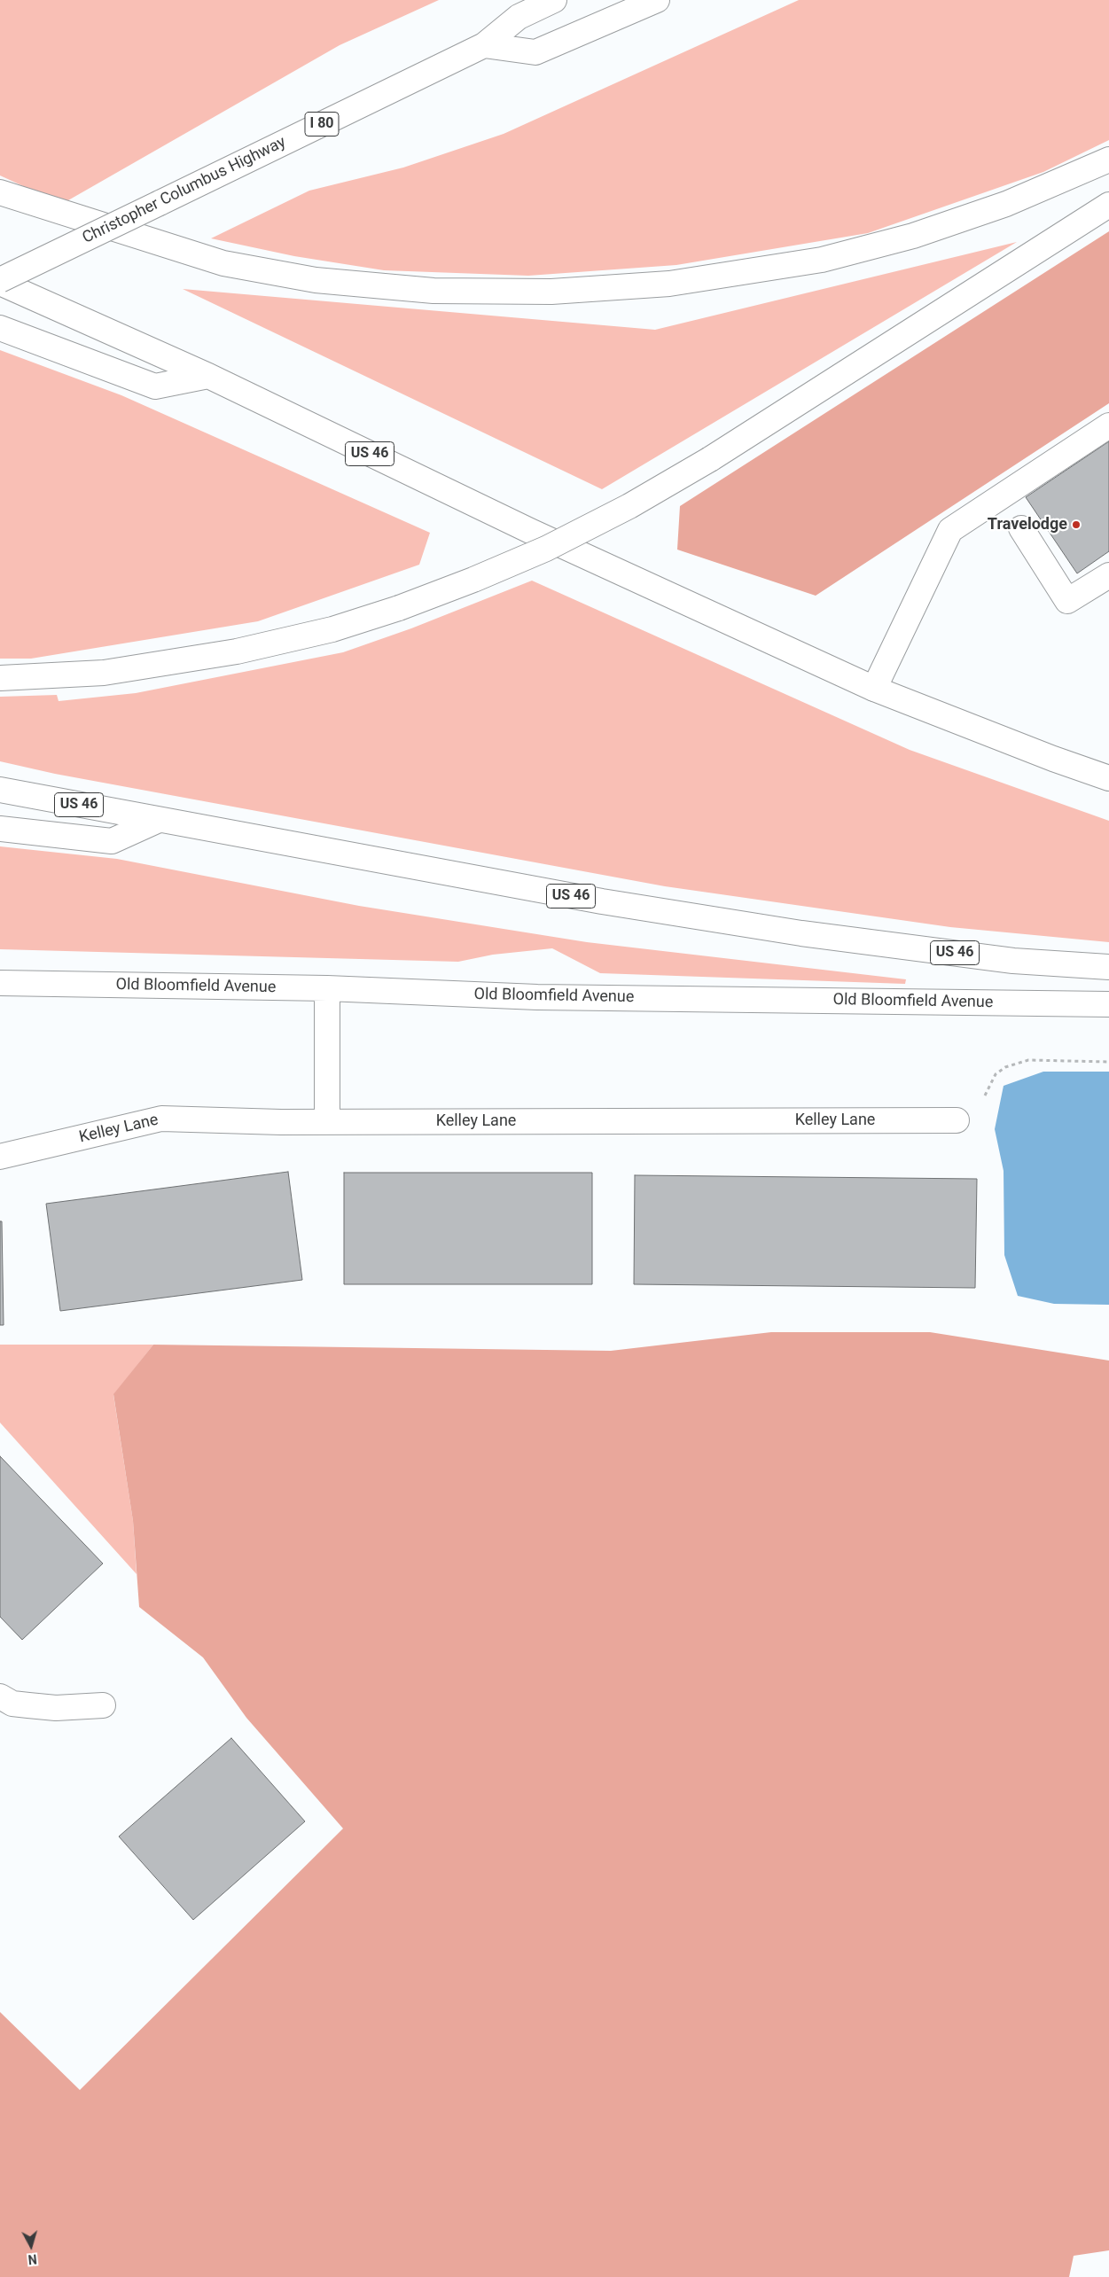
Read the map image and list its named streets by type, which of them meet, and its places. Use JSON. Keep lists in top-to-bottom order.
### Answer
{
  "streets": {
    "main road": [
      "I 80",
      "Christopher Columbus Highway",
      "US 46",
      "Old Bloomfield Avenue",
      "Kelley Lane"
    ]
  },
  "crossings": [
    ["Christopher Columbus Highway", "US 46"]
  ],
  "places": ["Travelodge"],
  "north": "bottom"
}
